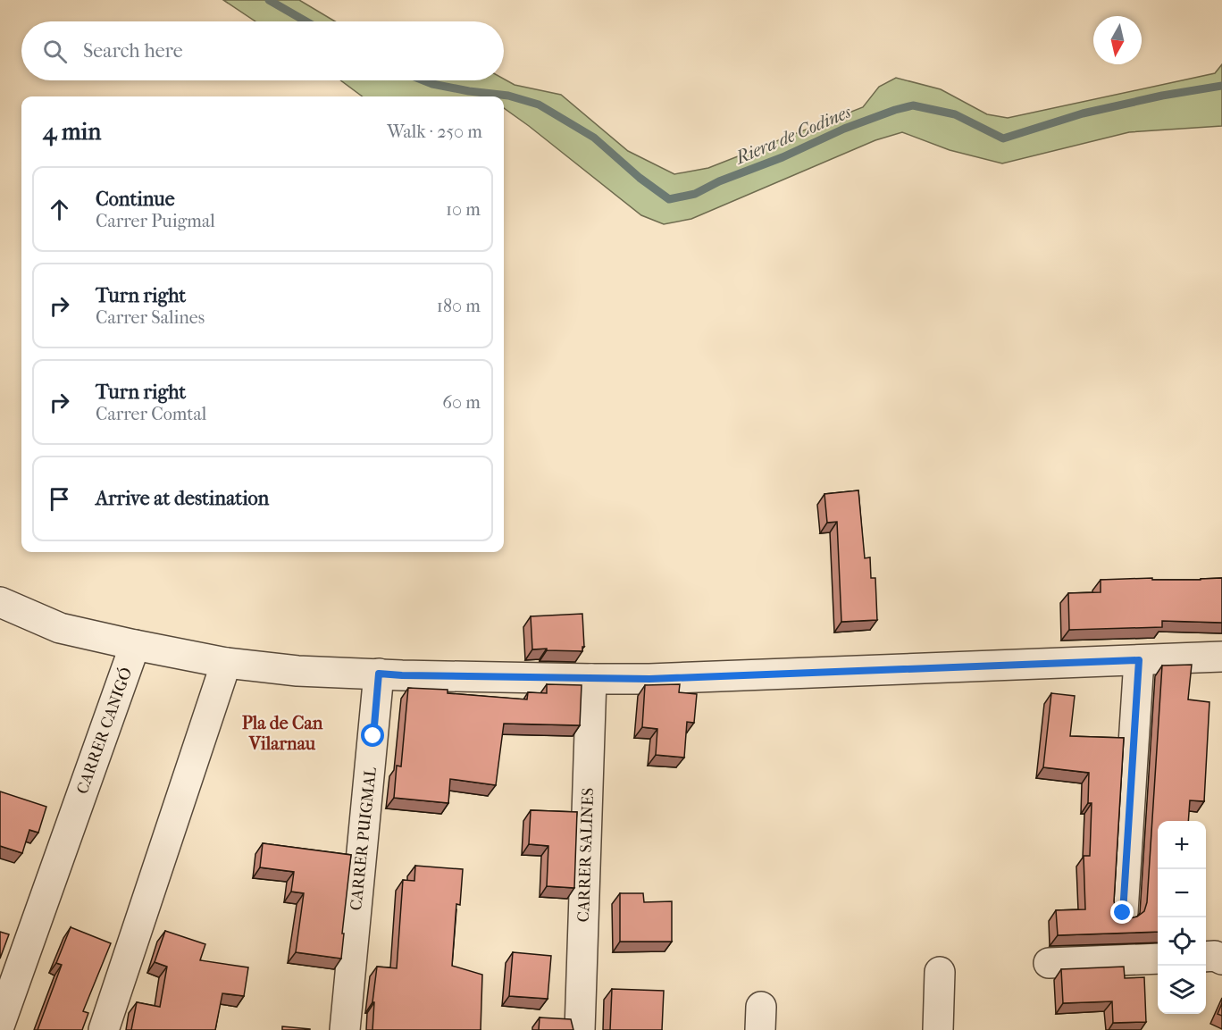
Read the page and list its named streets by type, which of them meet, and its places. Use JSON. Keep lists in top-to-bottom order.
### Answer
{
  "streets": {
    "street": ["CARRER CANIGÓ", "CARRER PUIGMAL", "CARRER SALINES"]
  },
  "districts": ["Pla de Can Vilarnau"],
  "water": ["Riera de Codines"],
  "north": "bottom",
  "page": {
    "search": "Search here",
    "heading": ["4 min", "Walk · 250 m"],
    "list": [
      ["Continue", "Carrer Puigmal", "10 m"],
      ["Turn right", "Carrer Salines", "180 m"],
      ["Turn right", "Carrer Comtal", "60 m"],
      "Arrive at destination"
    ],
    "map_buttons": ["+", "−"]
  }
}
